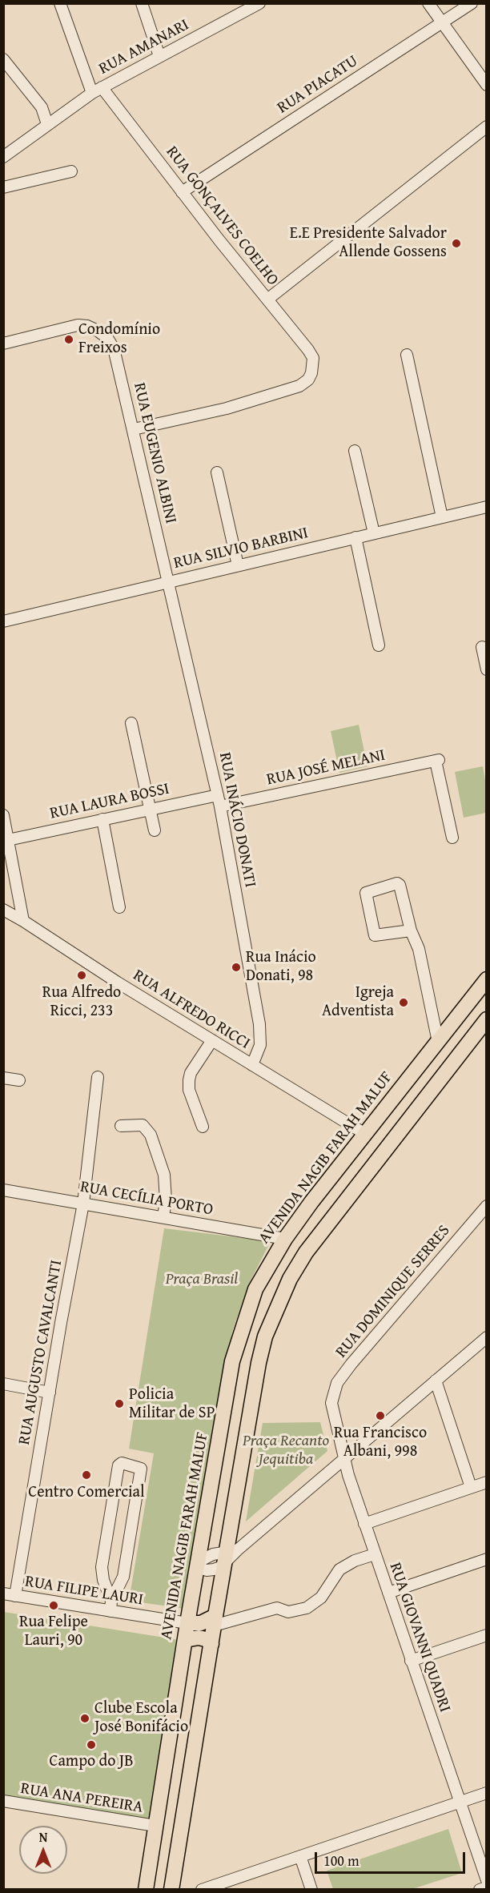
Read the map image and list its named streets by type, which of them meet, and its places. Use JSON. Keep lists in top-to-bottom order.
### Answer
{
  "streets": {
    "main road": ["AVENIDA NAGIB FARAH MALUF"],
    "street": [
      "RUA AMANARI",
      "RUA PIACATU",
      "RUA GONÇALVES COELHO",
      "RUA EUGENIO ALBINI",
      "RUA SILVIO BARBINI",
      "RUA JOSÉ MELANI",
      "RUA LAURA BOSSI",
      "RUA INÁCIO DONATI",
      "RUA ALFREDO RICCI",
      "RUA CECÍLIA PORTO",
      "RUA DOMINIQUE SERRES",
      "RUA AUGUSTO CAVALCANTI",
      "RUA FILIPE LAURI",
      "RUA GIOVANNI QUADRI",
      "RUA ANA PEREIRA"
    ]
  },
  "crossings": [
    ["RUA AMANARI", "RUA GONÇALVES COELHO"],
    ["RUA PIACATU", "RUA GONÇALVES COELHO"],
    ["RUA GONÇALVES COELHO", "RUA EUGENIO ALBINI"],
    ["RUA EUGENIO ALBINI", "RUA SILVIO BARBINI"],
    ["RUA EUGENIO ALBINI", "RUA INÁCIO DONATI"],
    ["RUA SILVIO BARBINI", "RUA INÁCIO DONATI"],
    ["RUA JOSÉ MELANI", "RUA INÁCIO DONATI"],
    ["RUA LAURA BOSSI", "RUA INÁCIO DONATI"],
    ["RUA INÁCIO DONATI", "RUA ALFREDO RICCI"],
    ["RUA ALFREDO RICCI", "AVENIDA NAGIB FARAH MALUF"],
    ["AVENIDA NAGIB FARAH MALUF", "RUA CECÍLIA PORTO"],
    ["AVENIDA NAGIB FARAH MALUF", "RUA FILIPE LAURI"],
    ["AVENIDA NAGIB FARAH MALUF", "RUA ANA PEREIRA"],
    ["RUA CECÍLIA PORTO", "RUA AUGUSTO CAVALCANTI"],
    ["RUA DOMINIQUE SERRES", "RUA GIOVANNI QUADRI"],
    ["RUA AUGUSTO CAVALCANTI", "RUA FILIPE LAURI"]
  ],
  "parks": ["Praça Brasil", "Praça Recanto Jequitiba"],
  "places": [
    "E.E Presidente Salvador Allende Gossens",
    "Condomínio Freixos",
    "Rua Inácio Donati, 98",
    "Rua Alfredo Ricci, 233",
    "Igreja Adventista",
    "Policia Militar de SP",
    "Rua Francisco Albani, 998",
    "Centro Comercial",
    "Rua Felipe Lauri, 90",
    "Clube Escola José Bonifácio",
    "Campo do JB"
  ],
  "scale_bar": "100 m",
  "north": "top"
}
